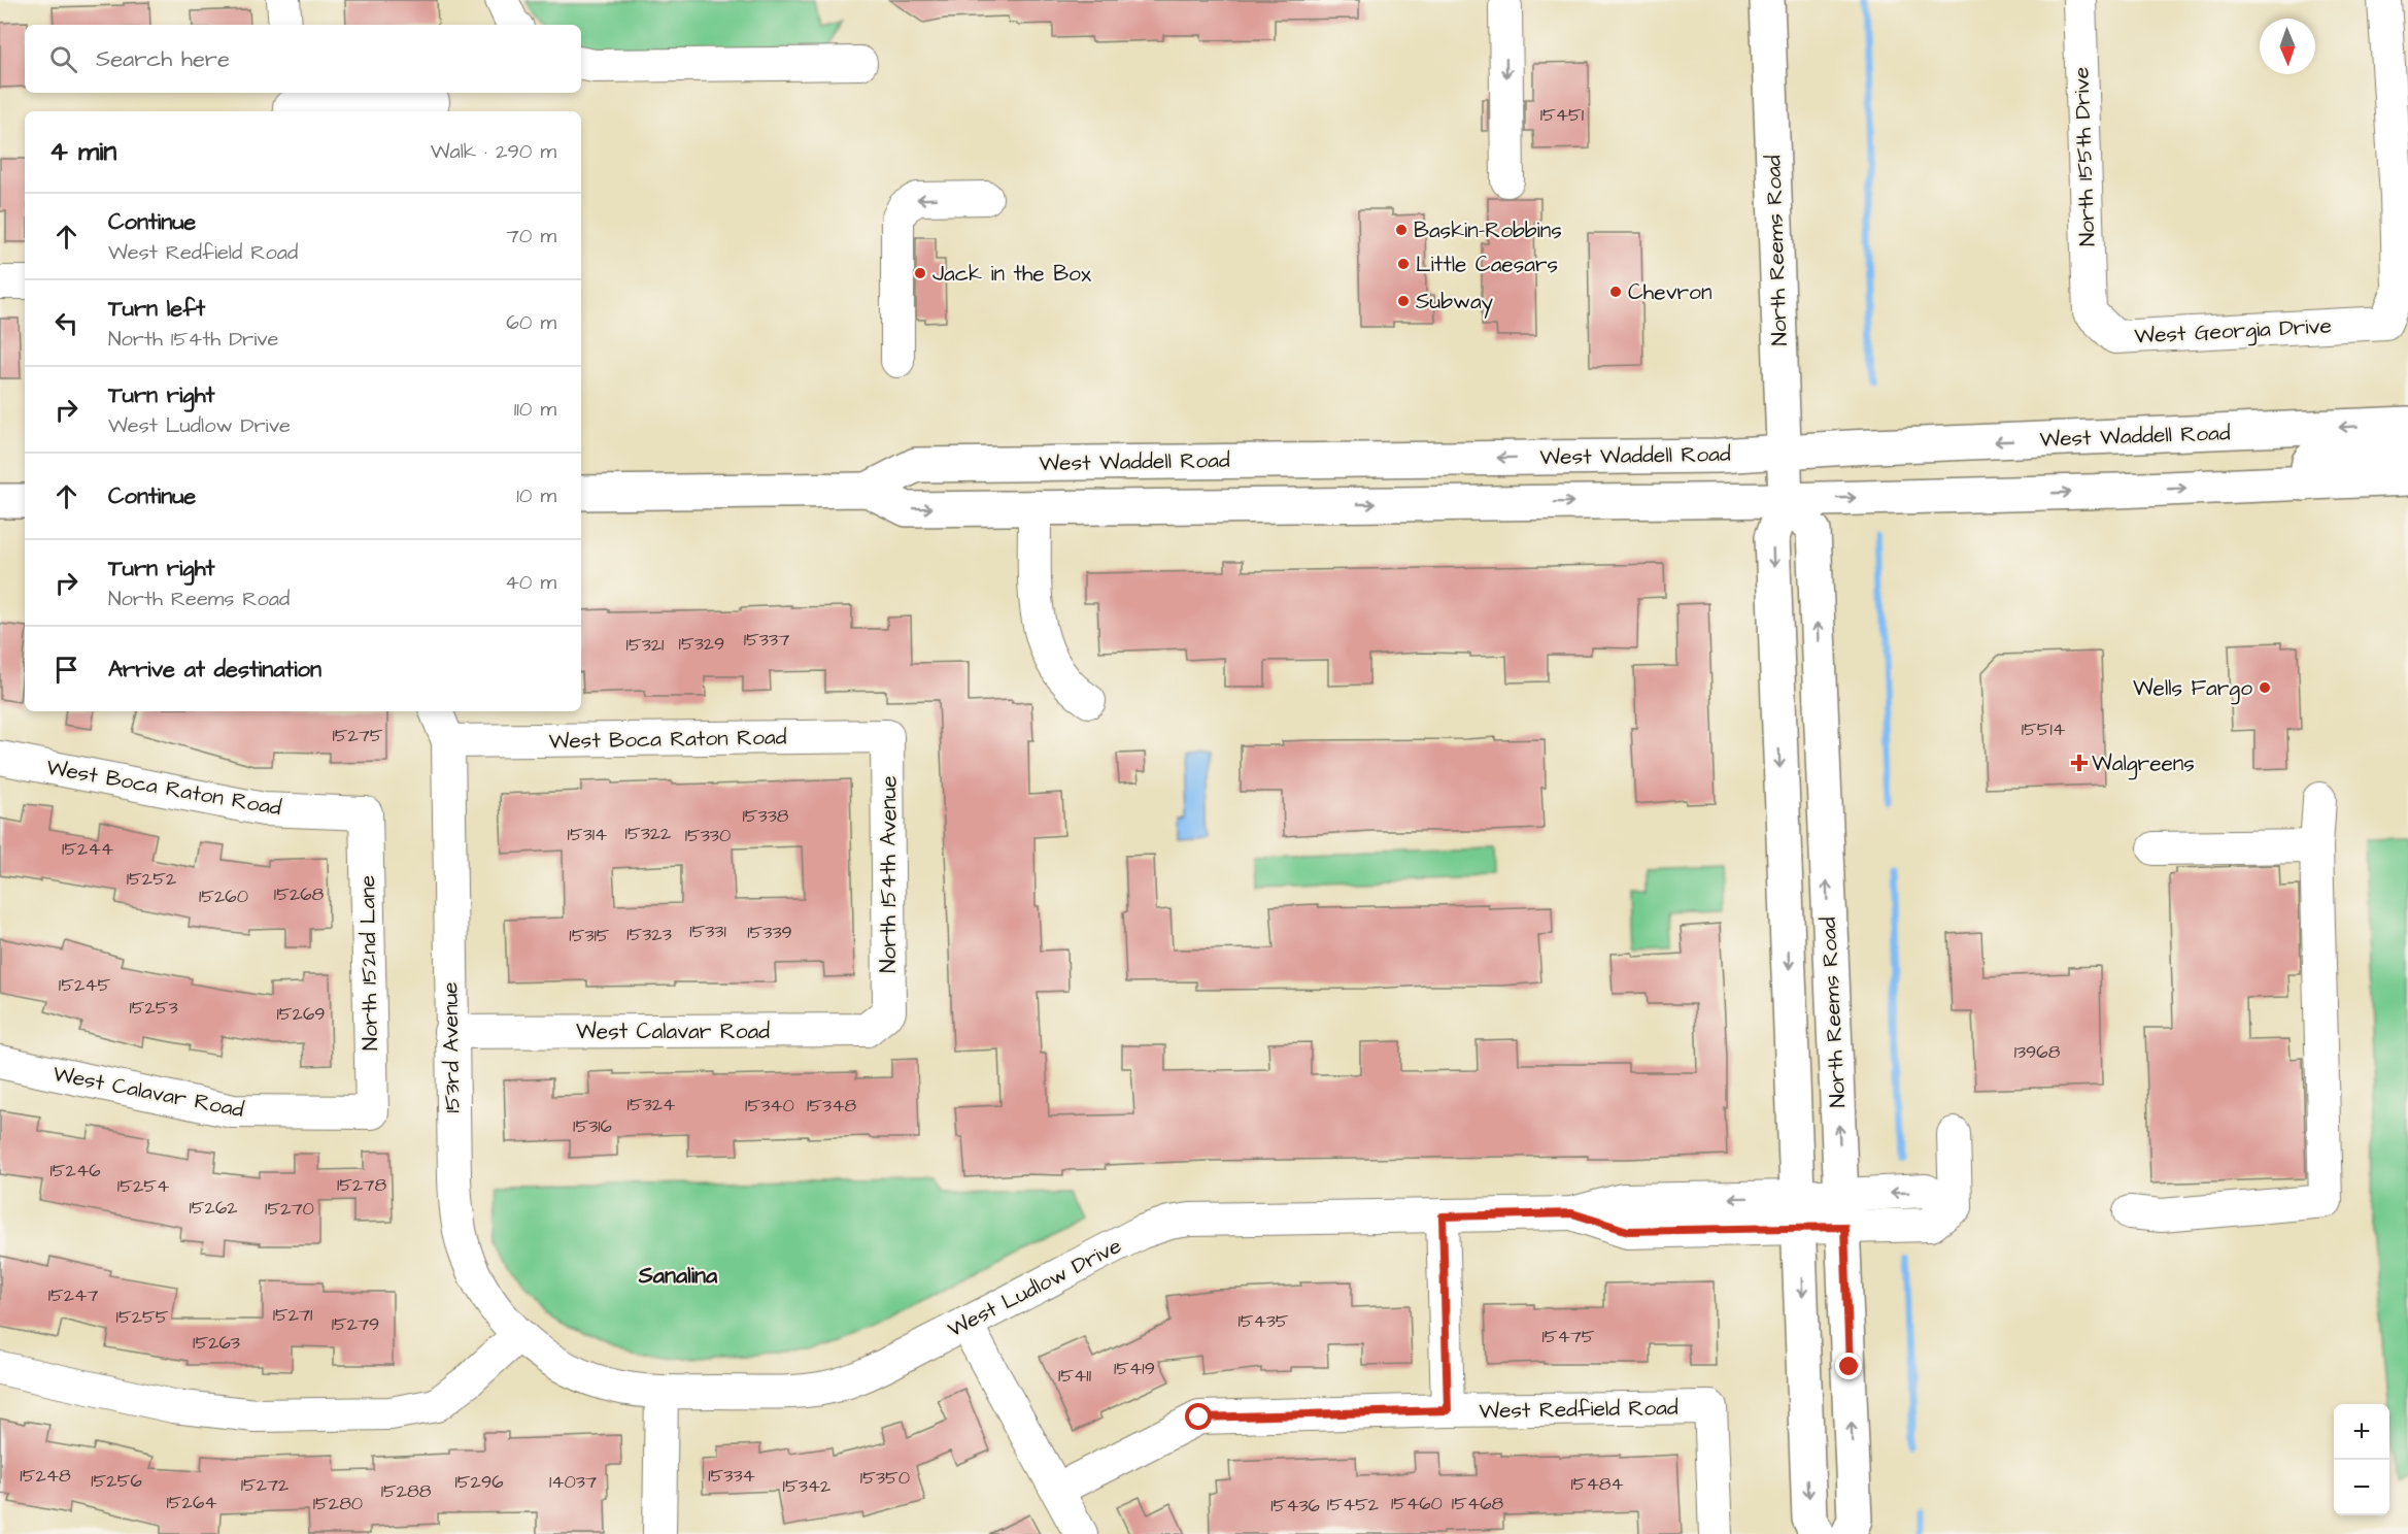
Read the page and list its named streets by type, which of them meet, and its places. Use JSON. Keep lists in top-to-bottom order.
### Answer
{
  "streets": {
    "main road": ["North Reems Road", "West Waddell Road"],
    "street": [
      "North 155th Drive",
      "West Georgia Drive",
      "West Boca Raton Road",
      "North 154th Avenue",
      "North 152nd Lane",
      "West Calavar Road",
      "153rd Avenue",
      "West Ludlow Drive",
      "West Redfield Road"
    ]
  },
  "crossings": [
    ["North 155th Drive", "West Georgia Drive"],
    ["North Reems Road", "West Waddell Road"],
    ["North Reems Road", "West Ludlow Drive"],
    ["West Boca Raton Road", "North 154th Avenue"],
    ["West Boca Raton Road", "North 152nd Lane"],
    ["West Boca Raton Road", "153rd Avenue"],
    ["North 154th Avenue", "West Calavar Road"],
    ["North 152nd Lane", "West Calavar Road"],
    ["West Calavar Road", "153rd Avenue"],
    ["153rd Avenue", "West Ludlow Drive"]
  ],
  "districts": ["Sanalina"],
  "places": {
    "other": [
      "Baskin-Robbins",
      "Little Caesars",
      "Jack in the Box",
      "Chevron",
      "Subway",
      "Wells Fargo"
    ],
    "health": ["Walgreens"]
  },
  "house_numbers": [
    "15451",
    "15337",
    "15329",
    "15321",
    "15514",
    "15275",
    "15338",
    "15322",
    "15314",
    "15330",
    "15244",
    "15252",
    "15268",
    "15260",
    "15331",
    "15339",
    "15323",
    "15315",
    "15245",
    "15253",
    "15269",
    "13968",
    "15324",
    "15340",
    "15348",
    "15316",
    "15246",
    "15278",
    "15254",
    "15262",
    "15270",
    "15247",
    "15271",
    "15255",
    "15435",
    "15279",
    "15475",
    "15263",
    "15419",
    "15411",
    "15248",
    "15334",
    "15350",
    "15256",
    "15296",
    "14037",
    "15484",
    "15272",
    "15342",
    "15288",
    "15264",
    "15280",
    "15460",
    "15468",
    "15452",
    "15436"
  ],
  "north": "bottom",
  "page": {
    "search": "Search here",
    "heading": ["4 min", "Walk · 290 m"],
    "list": [
      ["Continue", "West Redfield Road", "70 m"],
      ["Turn left", "North 154th Drive", "60 m"],
      ["Turn right", "West Ludlow Drive", "110 m"],
      ["Continue", "10 m"],
      ["Turn right", "North Reems Road", "40 m"],
      "Arrive at destination"
    ],
    "map_buttons": ["+", "−"]
  }
}
